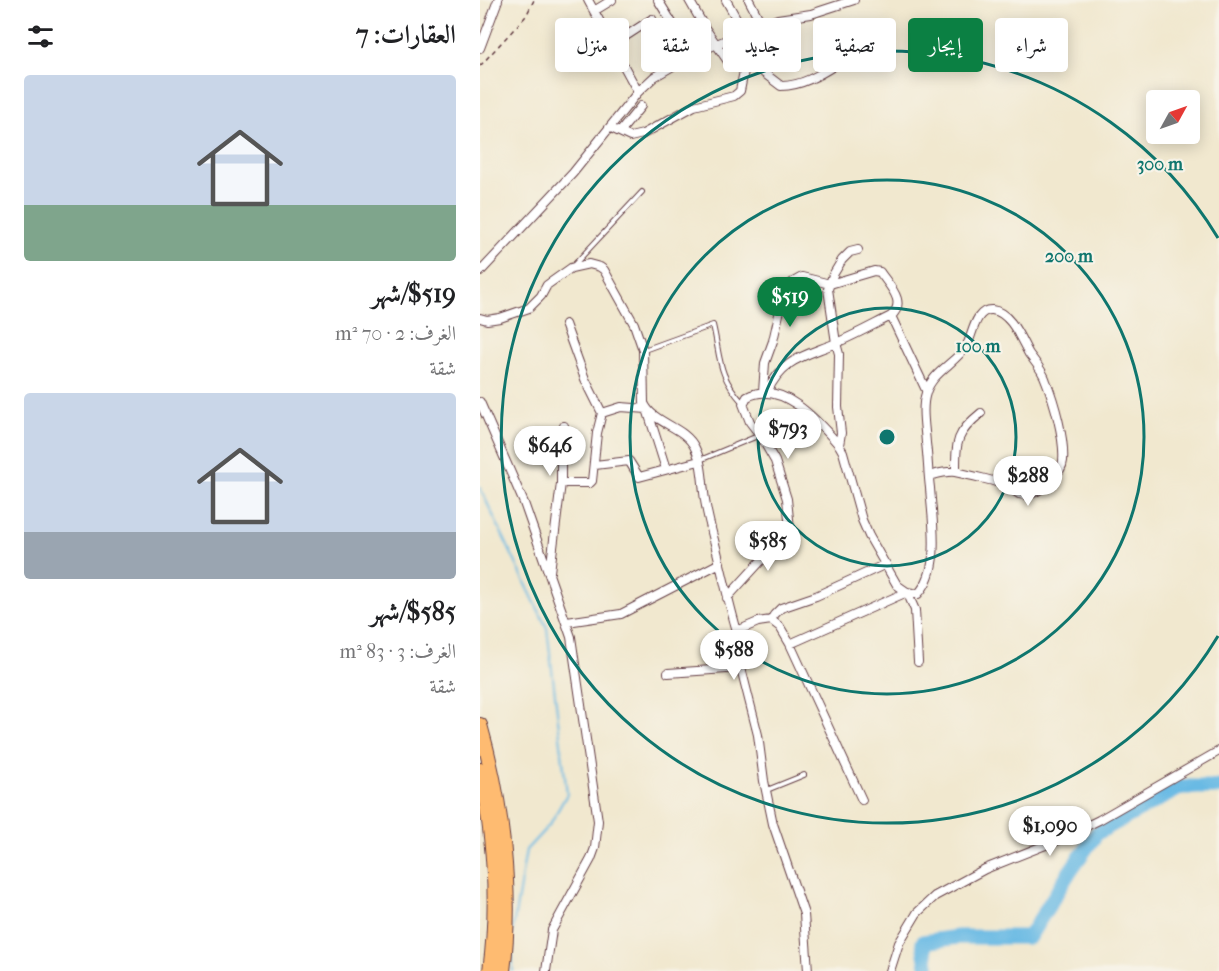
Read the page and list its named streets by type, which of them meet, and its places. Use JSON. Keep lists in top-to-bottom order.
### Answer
{
  "north": "top right",
  "page": {
    "heading": "العقارات: 7",
    "chip": [
      "شراء",
      "إيجار",
      "تصفية",
      "جديد",
      "شقة",
      "منزل"
    ],
    "list": [
      {
        "name": "$519/شهر",
        "note": "الغرف: 2 · 70 m² · شقة"
      },
      {
        "name": "$585/شهر",
        "note": "الغرف: 3 · 83 m² · شقة"
      }
    ],
    "price": [
      "$519",
      "$793",
      "$646",
      "$288",
      "$585",
      "$588",
      "$1,090"
    ]
  },
  "rings": ["300 m", "200 m", "100 m"]
}
